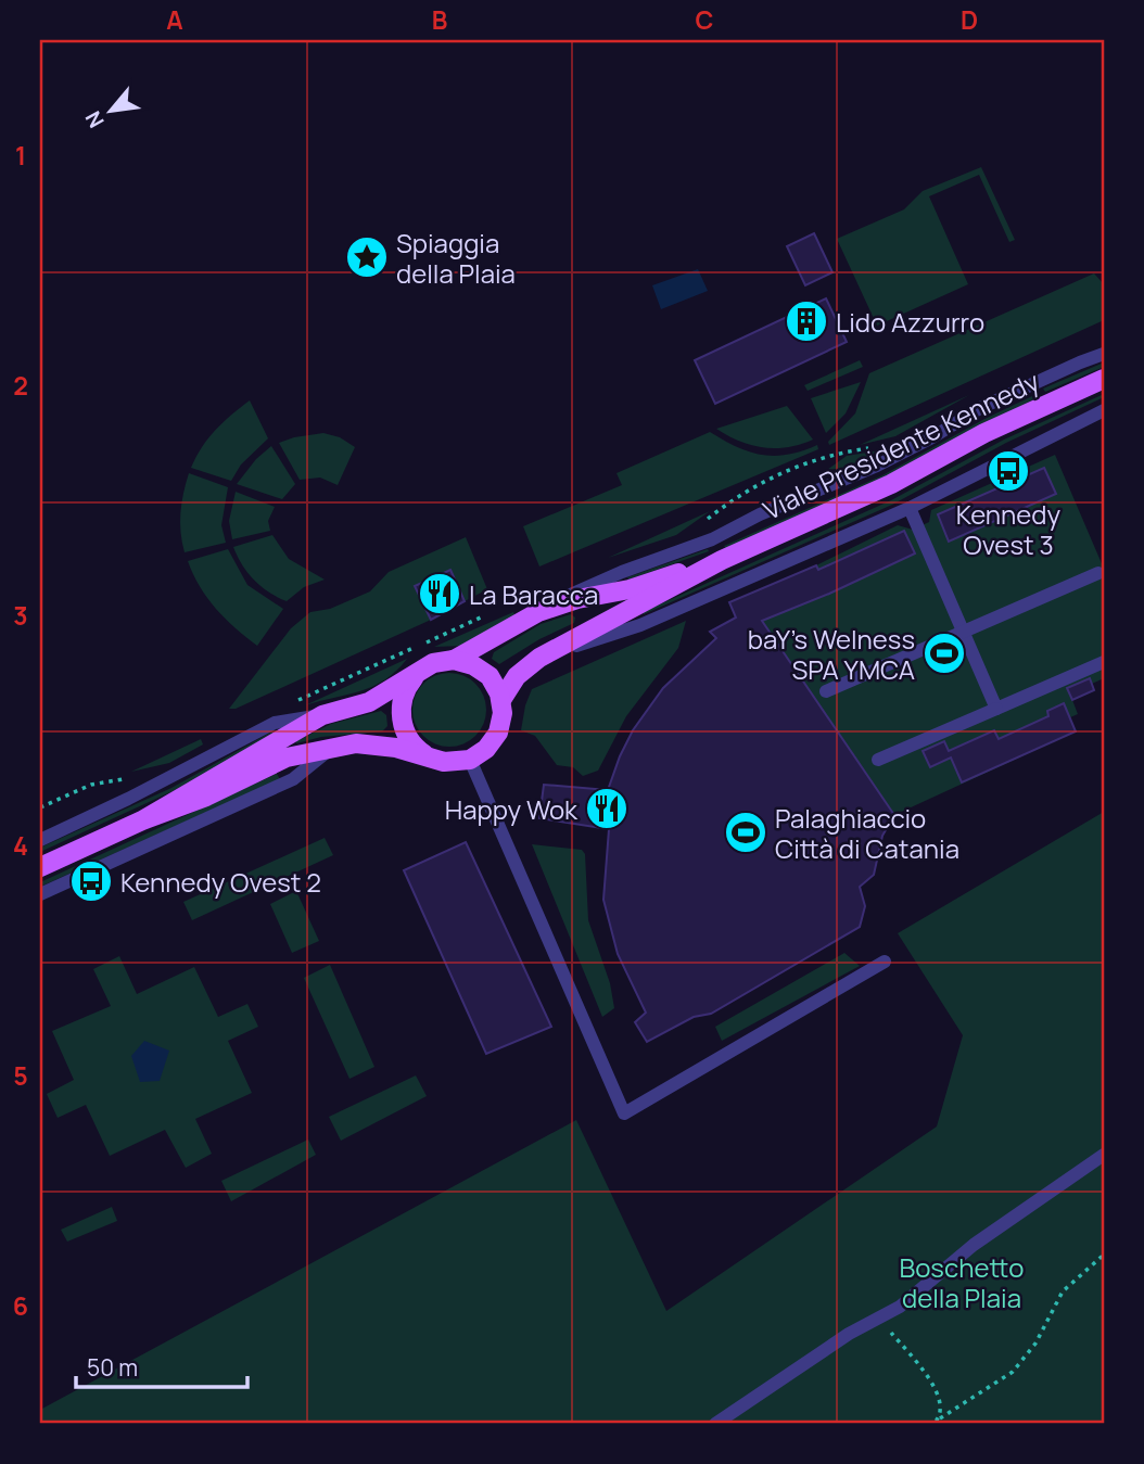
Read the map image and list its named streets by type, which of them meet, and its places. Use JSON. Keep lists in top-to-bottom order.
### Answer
{
  "streets": {
    "main road": ["Viale Presidente Kennedy"]
  },
  "parks": ["Boschetto della Plaia"],
  "places": {
    "place": ["Spiaggia della Plaia"],
    "building": ["Lido Azzurro"],
    "bus stop": ["Kennedy Ovest 3", "Kennedy Ovest 2"],
    "restaurant": ["La Baracca", "Happy Wok"],
    "sports": ["baY's Welness SPA YMCA", "Palaghiaccio Città di Catania"]
  },
  "scale_bar": "50 m",
  "north": "bottom left",
  "grid": {
    "columns": [
      "A",
      "B",
      "C",
      "D"
    ],
    "rows": [
      "1",
      "2",
      "3",
      "4",
      "5",
      "6"
    ]
  }
}
